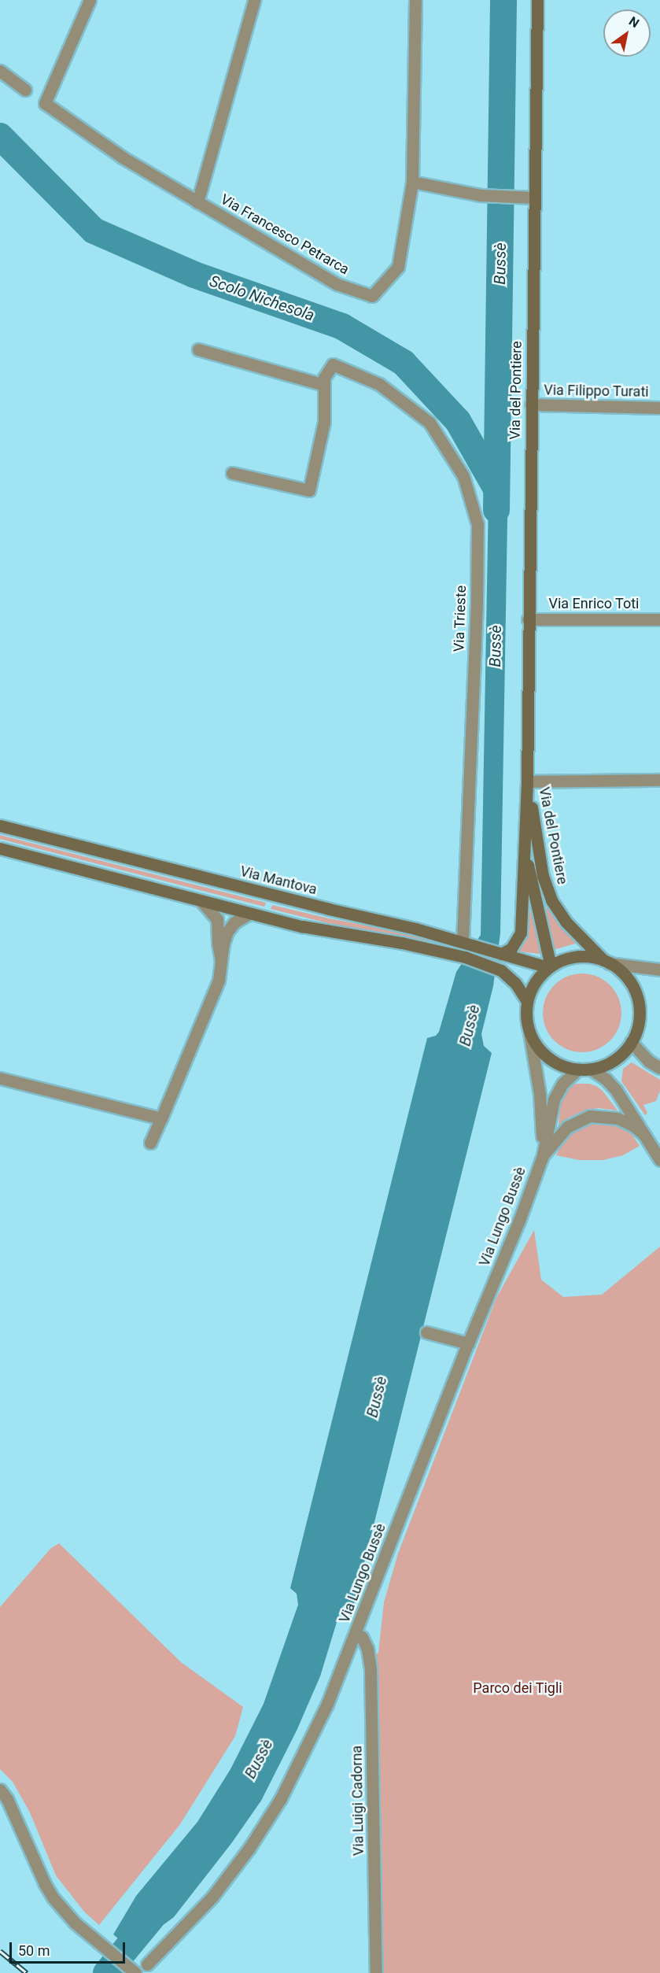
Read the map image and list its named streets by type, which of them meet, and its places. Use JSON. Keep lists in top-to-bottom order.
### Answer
{
  "streets": {
    "main road": ["Via del Pontiere", "Via Mantova"],
    "street": [
      "Via Francesco Petrarca",
      "Via Filippo Turati",
      "Via Enrico Toti",
      "Via Trieste",
      "Via Lungo Bussè",
      "Via Luigi Cadorna"
    ]
  },
  "crossings": [
    ["Via del Pontiere", "Via Filippo Turati"],
    ["Via del Pontiere", "Via Enrico Toti"],
    ["Via del Pontiere", "Via Mantova"],
    ["Via del Pontiere", "Via Lungo Bussè"],
    ["Via Trieste", "Via Mantova"],
    ["Via Mantova", "Via Lungo Bussè"],
    ["Via Lungo Bussè", "Via Luigi Cadorna"]
  ],
  "water": ["Bussè", "Scolo Nichesola"],
  "parks": ["Parco dei Tigli"],
  "scale_bar": "50 m",
  "north": "top right"
}
